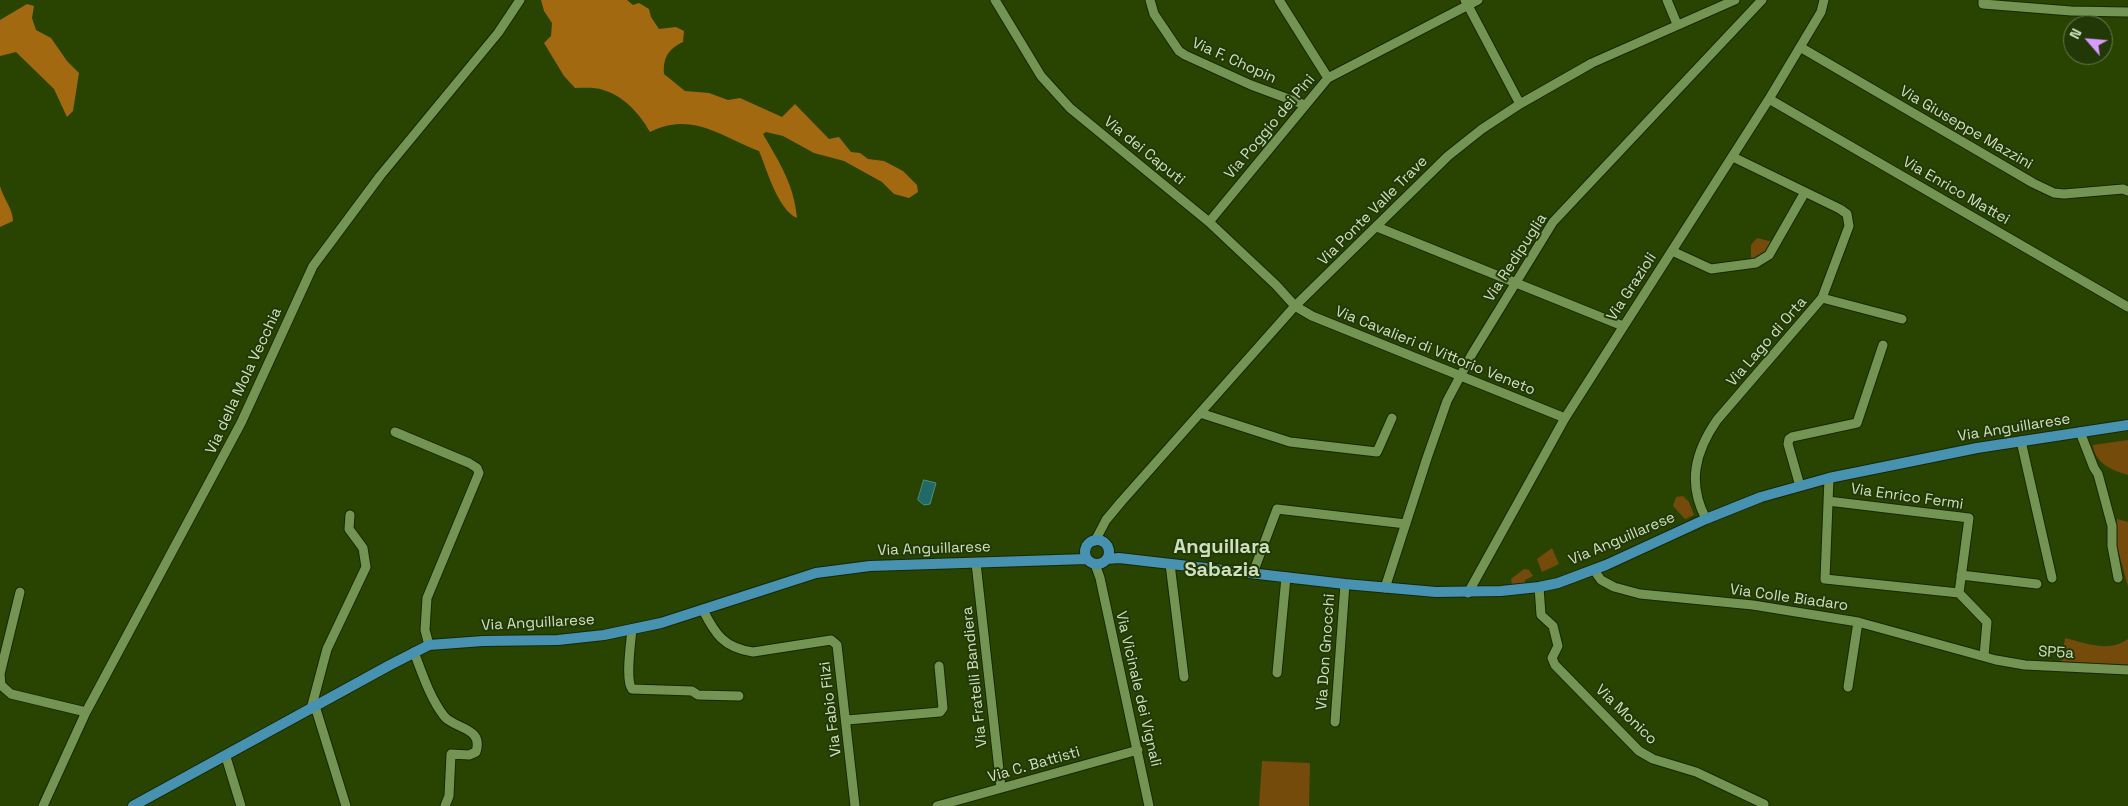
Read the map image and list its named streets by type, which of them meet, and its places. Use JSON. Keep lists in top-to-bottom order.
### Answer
{
  "streets": {
    "main road": ["Via Anguillarese"],
    "street": [
      "Via F. Chopin",
      "Via Poggio dei Pini",
      "Via Giuseppe Mazzini",
      "Via dei Caputi",
      "Via Enrico Mattei",
      "Via Ponte Valle Trave",
      "Via Redipuglia",
      "Via Grazioli",
      "Via Lago di Orta",
      "Via Cavalieri di Vittorio Veneto",
      "Via della Mola Vecchia",
      "Via Enrico Fermi",
      "Via Colle Biadaro",
      "Via Don Gnocchi",
      "SP5a",
      "Via Fratelli Bandiera",
      "Via Vicinale dei Vignali",
      "Via Fabio Filzi",
      "Via Monico",
      "Via C. Battisti"
    ]
  },
  "crossings": [
    ["Via F. Chopin", "Via Poggio dei Pini"],
    ["Via Poggio dei Pini", "Via dei Caputi"],
    ["Via Giuseppe Mazzini", "Via Grazioli"],
    ["Via dei Caputi", "Via Ponte Valle Trave"],
    ["Via dei Caputi", "Via Cavalieri di Vittorio Veneto"],
    ["Via Enrico Mattei", "Via Grazioli"],
    ["Via Ponte Valle Trave", "Via Cavalieri di Vittorio Veneto"],
    ["Via Ponte Valle Trave", "Via Anguillarese"],
    ["Via Ponte Valle Trave", "Via Vicinale dei Vignali"],
    ["Via Redipuglia", "Via Cavalieri di Vittorio Veneto"],
    ["Via Redipuglia", "Via Anguillarese"],
    ["Via Grazioli", "Via Lago di Orta"],
    ["Via Grazioli", "Via Cavalieri di Vittorio Veneto"],
    ["Via Grazioli", "Via Anguillarese"],
    ["Via Lago di Orta", "Via Anguillarese"],
    ["Via Anguillarese", "Via Colle Biadaro"],
    ["Via Anguillarese", "Via Don Gnocchi"],
    ["Via Anguillarese", "Via Fratelli Bandiera"],
    ["Via Anguillarese", "Via Vicinale dei Vignali"],
    ["Via Anguillarese", "Via Fabio Filzi"],
    ["Via Anguillarese", "Via Monico"],
    ["Via Colle Biadaro", "SP5a"],
    ["Via Fratelli Bandiera", "Via C. Battisti"],
    ["Via Vicinale dei Vignali", "Via C. Battisti"]
  ],
  "districts": ["Anguillara Sabazia"],
  "north": "top left"
}
